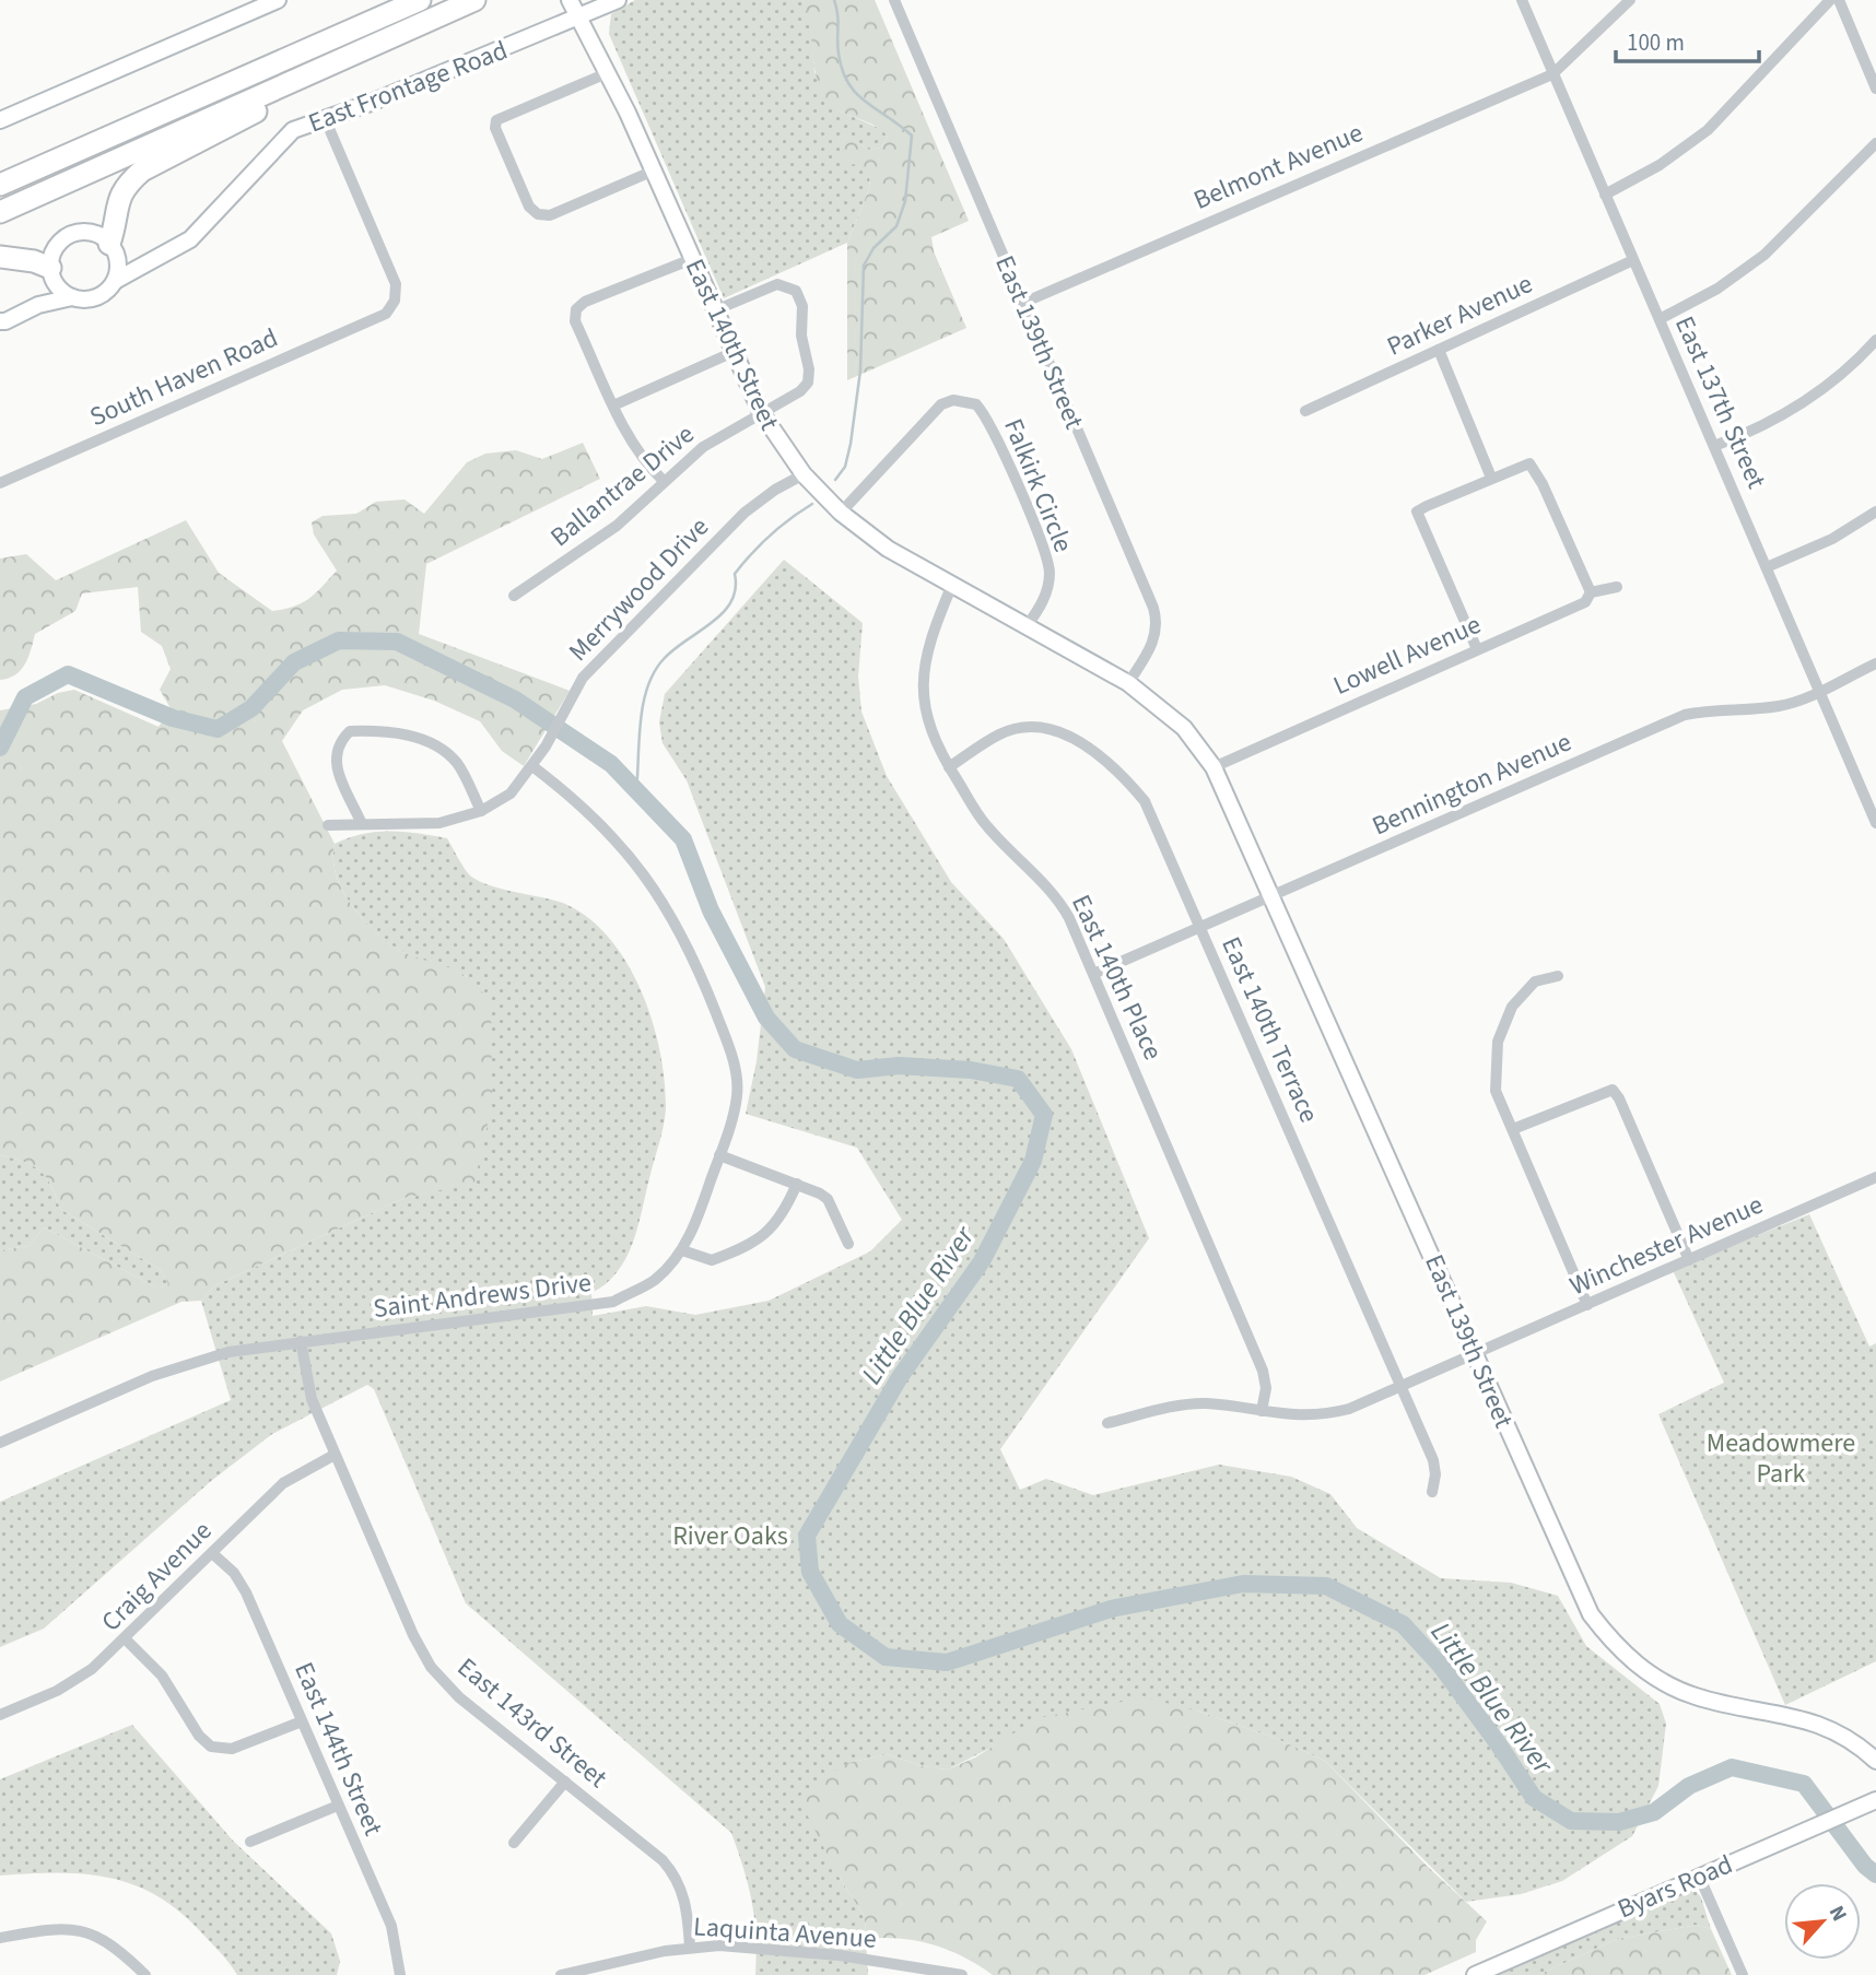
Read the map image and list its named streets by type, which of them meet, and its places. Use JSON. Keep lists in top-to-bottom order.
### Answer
{
  "streets": {
    "street": [
      "East Frontage Road",
      "Belmont Avenue",
      "Parker Avenue",
      "East 139th Street",
      "East 140th Street",
      "South Haven Road",
      "East 137th Street",
      "Ballantrae Drive",
      "Falkirk Circle",
      "Merrywood Drive",
      "Lowell Avenue",
      "Bennington Avenue",
      "East 140th Place",
      "East 140th Terrace",
      "Winchester Avenue",
      "Saint Andrews Drive",
      "Craig Avenue",
      "East 143rd Street",
      "East 144th Street",
      "Byars Road",
      "Laquinta Avenue"
    ]
  },
  "crossings": [
    ["East Frontage Road", "East 140th Street"],
    ["East Frontage Road", "South Haven Road"],
    ["Belmont Avenue", "East 139th Street"],
    ["Belmont Avenue", "East 137th Street"],
    ["Parker Avenue", "East 137th Street"],
    ["East 139th Street", "East 140th Street"],
    ["East 139th Street", "Lowell Avenue"],
    ["East 139th Street", "Bennington Avenue"],
    ["East 139th Street", "Winchester Avenue"],
    ["East 140th Street", "Ballantrae Drive"],
    ["East 140th Street", "Falkirk Circle"],
    ["East 140th Street", "Merrywood Drive"],
    ["East 140th Street", "Lowell Avenue"],
    ["East 140th Street", "East 140th Place"],
    ["East 137th Street", "Bennington Avenue"],
    ["Merrywood Drive", "Saint Andrews Drive"],
    ["Bennington Avenue", "East 140th Place"],
    ["Bennington Avenue", "East 140th Terrace"],
    ["East 140th Place", "East 140th Terrace"],
    ["East 140th Place", "Winchester Avenue"],
    ["East 140th Terrace", "Winchester Avenue"],
    ["Saint Andrews Drive", "East 143rd Street"],
    ["Craig Avenue", "East 143rd Street"],
    ["Craig Avenue", "East 144th Street"],
    ["East 143rd Street", "Laquinta Avenue"]
  ],
  "water": ["Little Blue River"],
  "parks": ["Meadowmere Park", "River Oaks"],
  "scale_bar": "100 m",
  "north": "top right"
}
